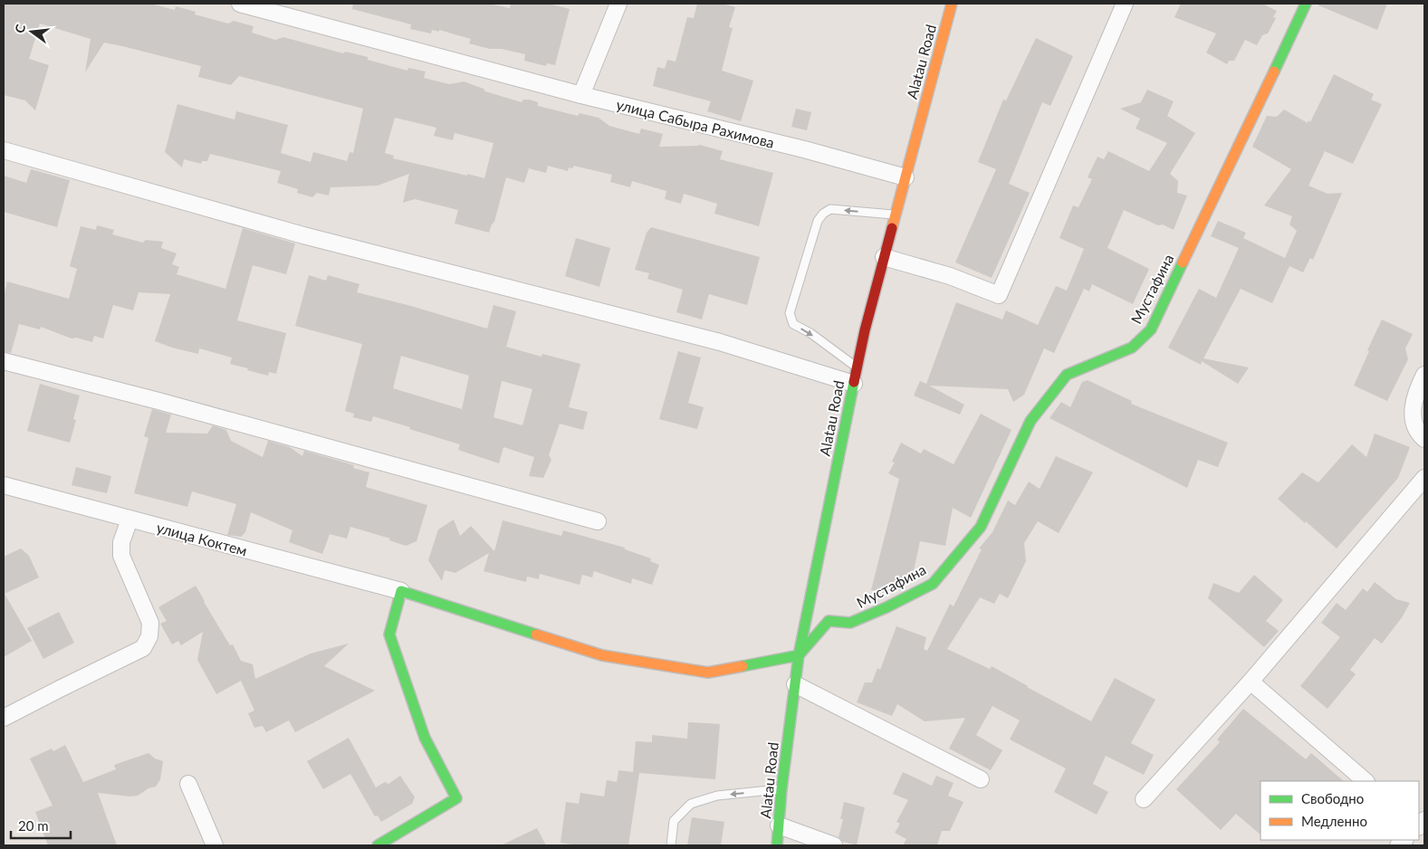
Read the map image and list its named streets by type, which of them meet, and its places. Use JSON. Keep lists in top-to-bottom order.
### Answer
{
  "streets": {
    "street": [
      "Alatau Road",
      "улица Сабыра Рахимова",
      "Мустафина",
      "улица Коктем"
    ]
  },
  "crossings": [
    ["Alatau Road", "улица Сабыра Рахимова"],
    ["Alatau Road", "Мустафина"]
  ],
  "legend": ["Свободно", "Медленно"],
  "scale_bar": "20 m",
  "north": "left"
}
